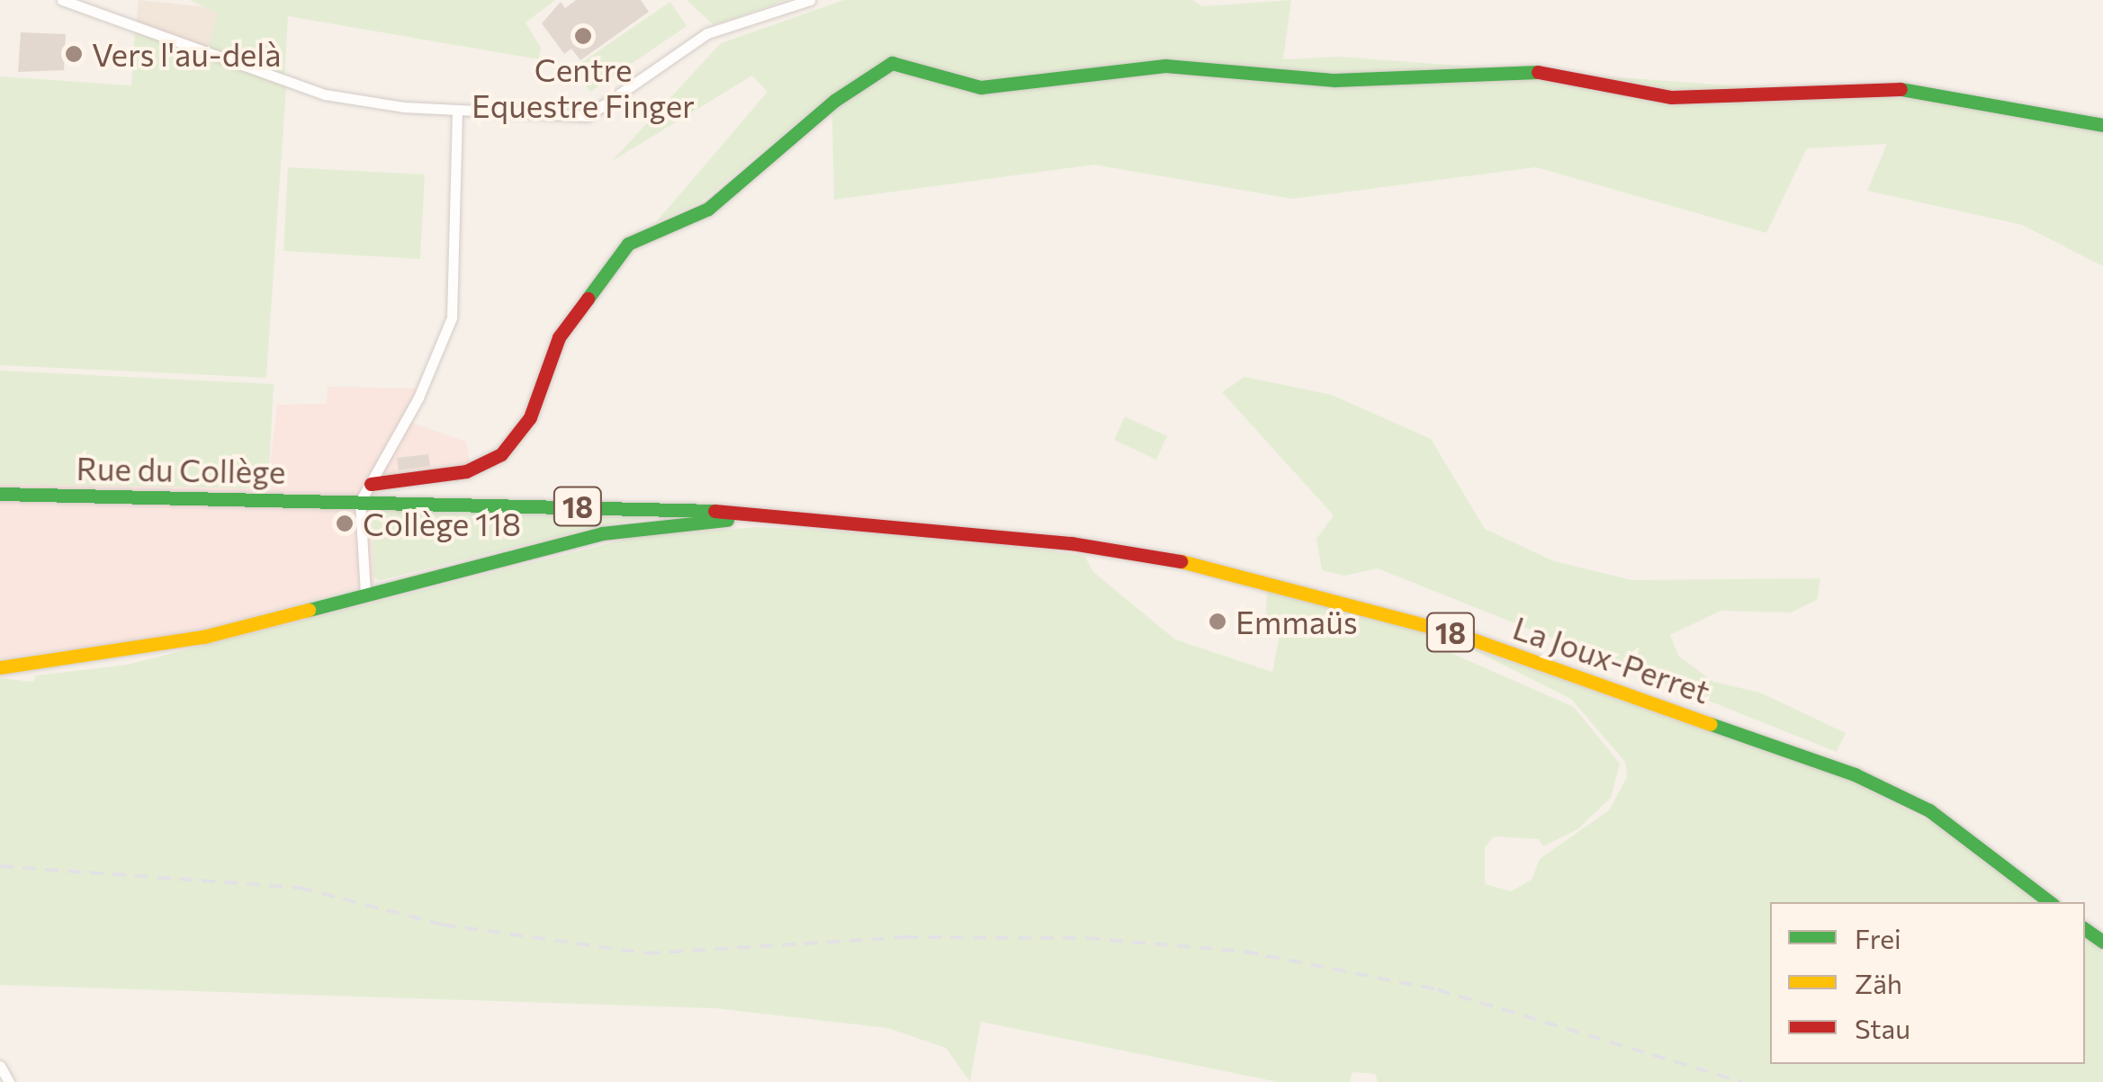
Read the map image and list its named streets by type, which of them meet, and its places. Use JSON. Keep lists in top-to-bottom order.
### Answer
{
  "streets": {
    "main road": ["Rue du Collège", "18", "La Joux-Perret"]
  },
  "crossings": [
    ["Rue du Collège", "La Joux-Perret"],
    ["18", "La Joux-Perret"]
  ],
  "places": [
    "Centre Equestre Finger",
    "Vers l'au-delà",
    "Collège 118",
    "Emmaüs"
  ],
  "legend": ["Frei", "Zäh", "Stau"]
}
